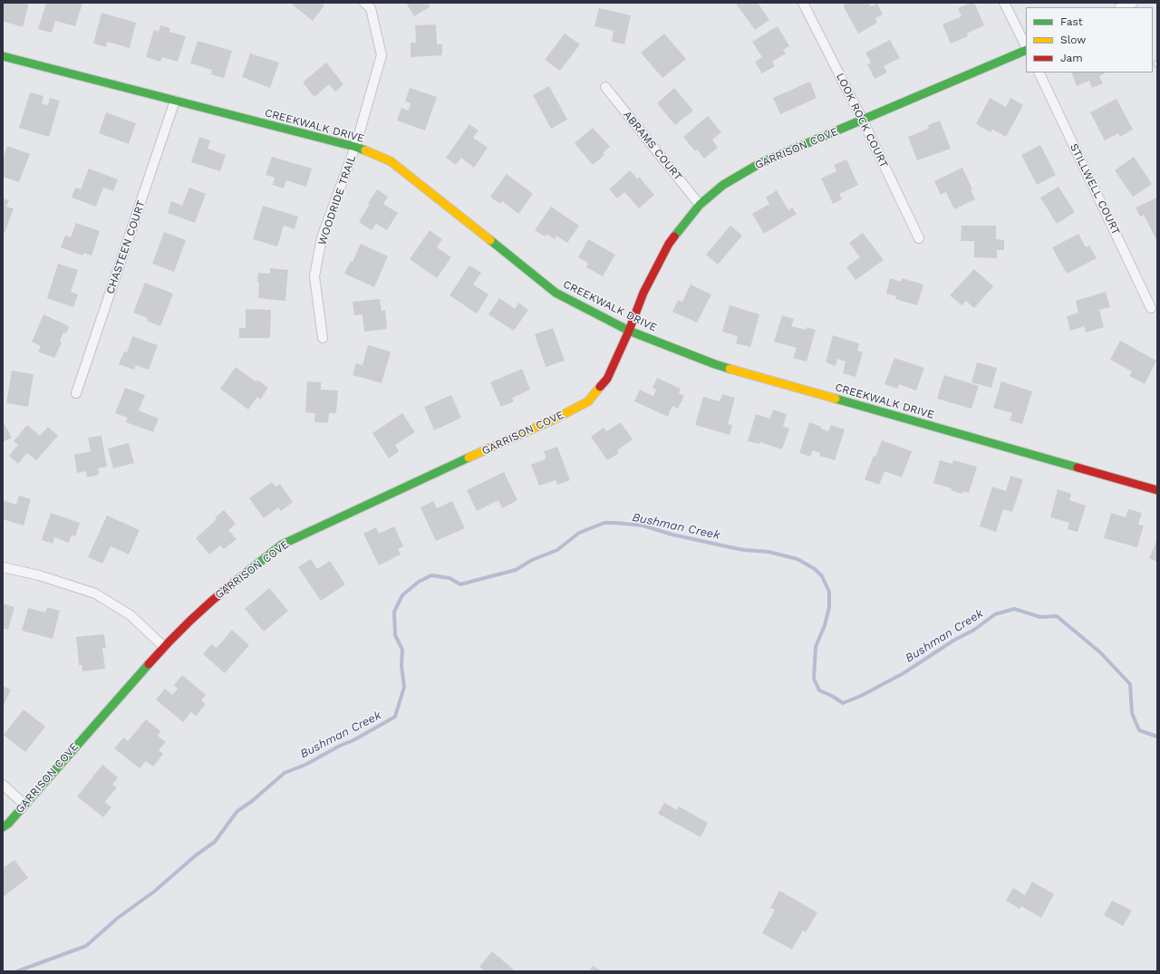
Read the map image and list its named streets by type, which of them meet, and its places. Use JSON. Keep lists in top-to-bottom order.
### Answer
{
  "streets": {
    "street": [
      "LOOK ROCK COURT",
      "CREEKWALK DRIVE",
      "ABRAMS COURT",
      "GARRISON COVE",
      "STILLWELL COURT",
      "WOODRIDE TRAIL",
      "CHASTEEN COURT"
    ]
  },
  "crossings": [
    ["LOOK ROCK COURT", "GARRISON COVE"],
    ["CREEKWALK DRIVE", "GARRISON COVE"],
    ["CREEKWALK DRIVE", "WOODRIDE TRAIL"],
    ["CREEKWALK DRIVE", "CHASTEEN COURT"],
    ["ABRAMS COURT", "GARRISON COVE"]
  ],
  "water": ["Bushman Creek"],
  "legend": ["Fast", "Slow", "Jam"]
}
